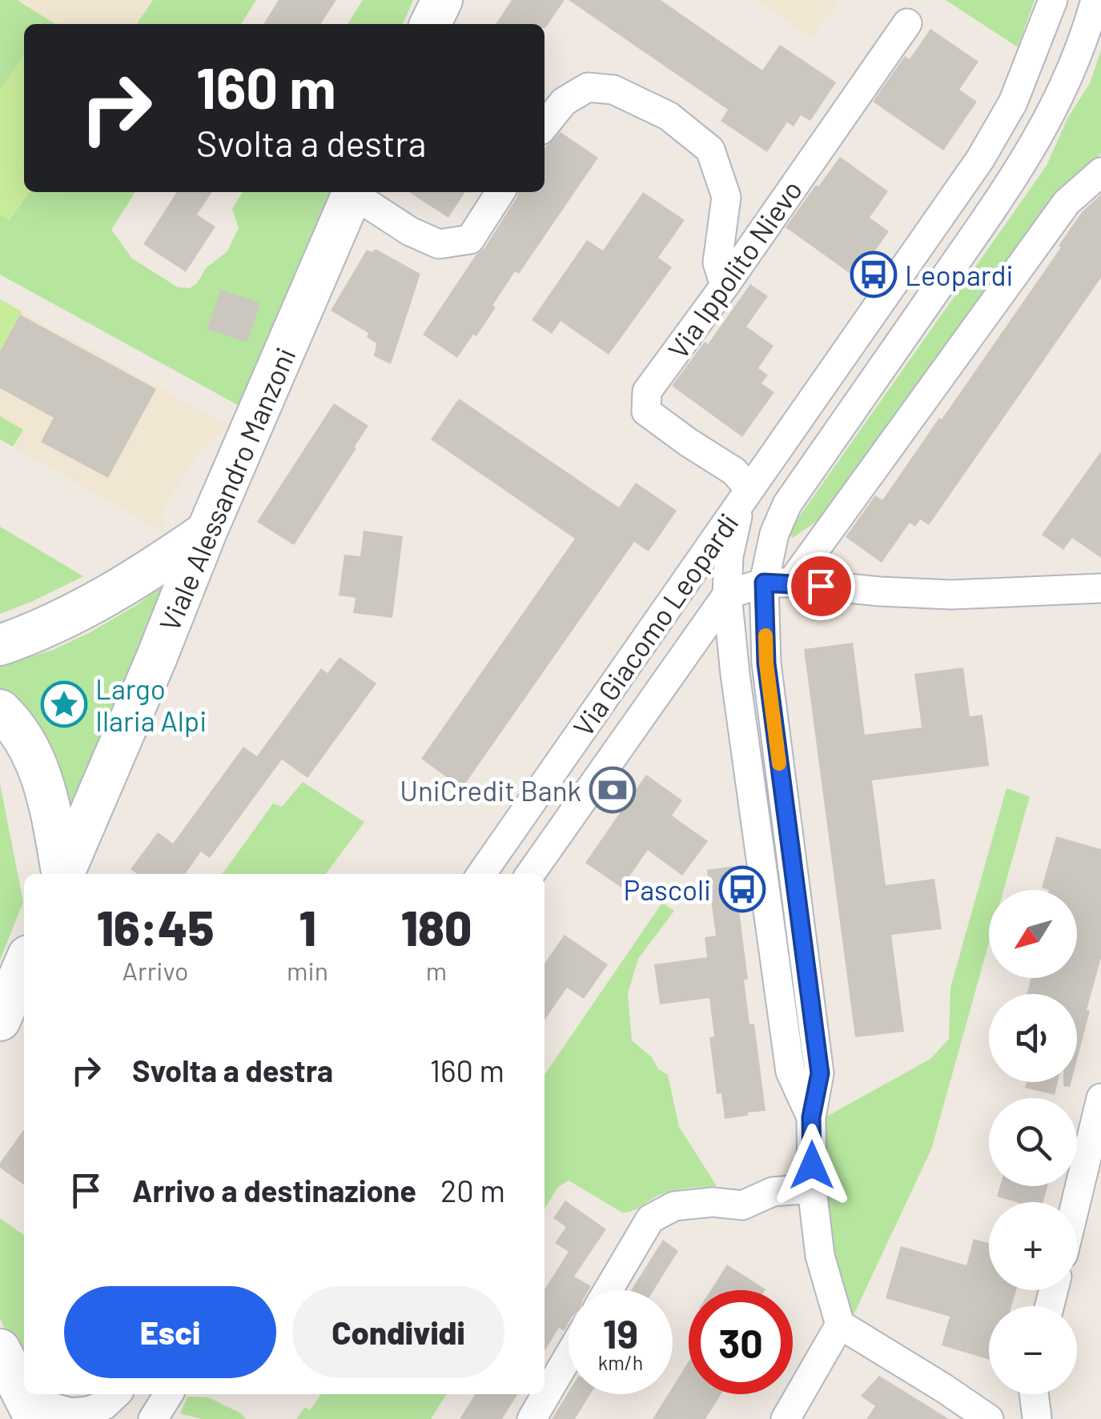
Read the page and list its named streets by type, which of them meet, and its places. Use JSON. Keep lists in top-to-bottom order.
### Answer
{
  "streets": {
    "street": ["Via Ippolito Nievo", "Viale Alessandro Manzoni", "Via Giacomo Leopardi"]
  },
  "crossings": [
    ["Via Ippolito Nievo", "Via Giacomo Leopardi"]
  ],
  "places": {
    "bus stop": ["Leopardi", "Pascoli"],
    "place": ["Largo Ilaria Alpi"],
    "bank": ["UniCredit Bank"]
  },
  "north": "bottom left",
  "page": {
    "turn": ["160 m", "Svolta a destra"],
    "eta": [
      "16:45",
      "Arrivo",
      "1",
      "min",
      "180",
      "m"
    ],
    "map_buttons": ["+", "−"],
    "list": [
      {
        "name": "Svolta a destra",
        "value": "160 m"
      },
      {
        "name": "Arrivo a destinazione",
        "value": "20 m"
      }
    ],
    "buttons": ["Esci", "Condividi"],
    "speed": "19 km/h",
    "limit": "30"
  }
}
